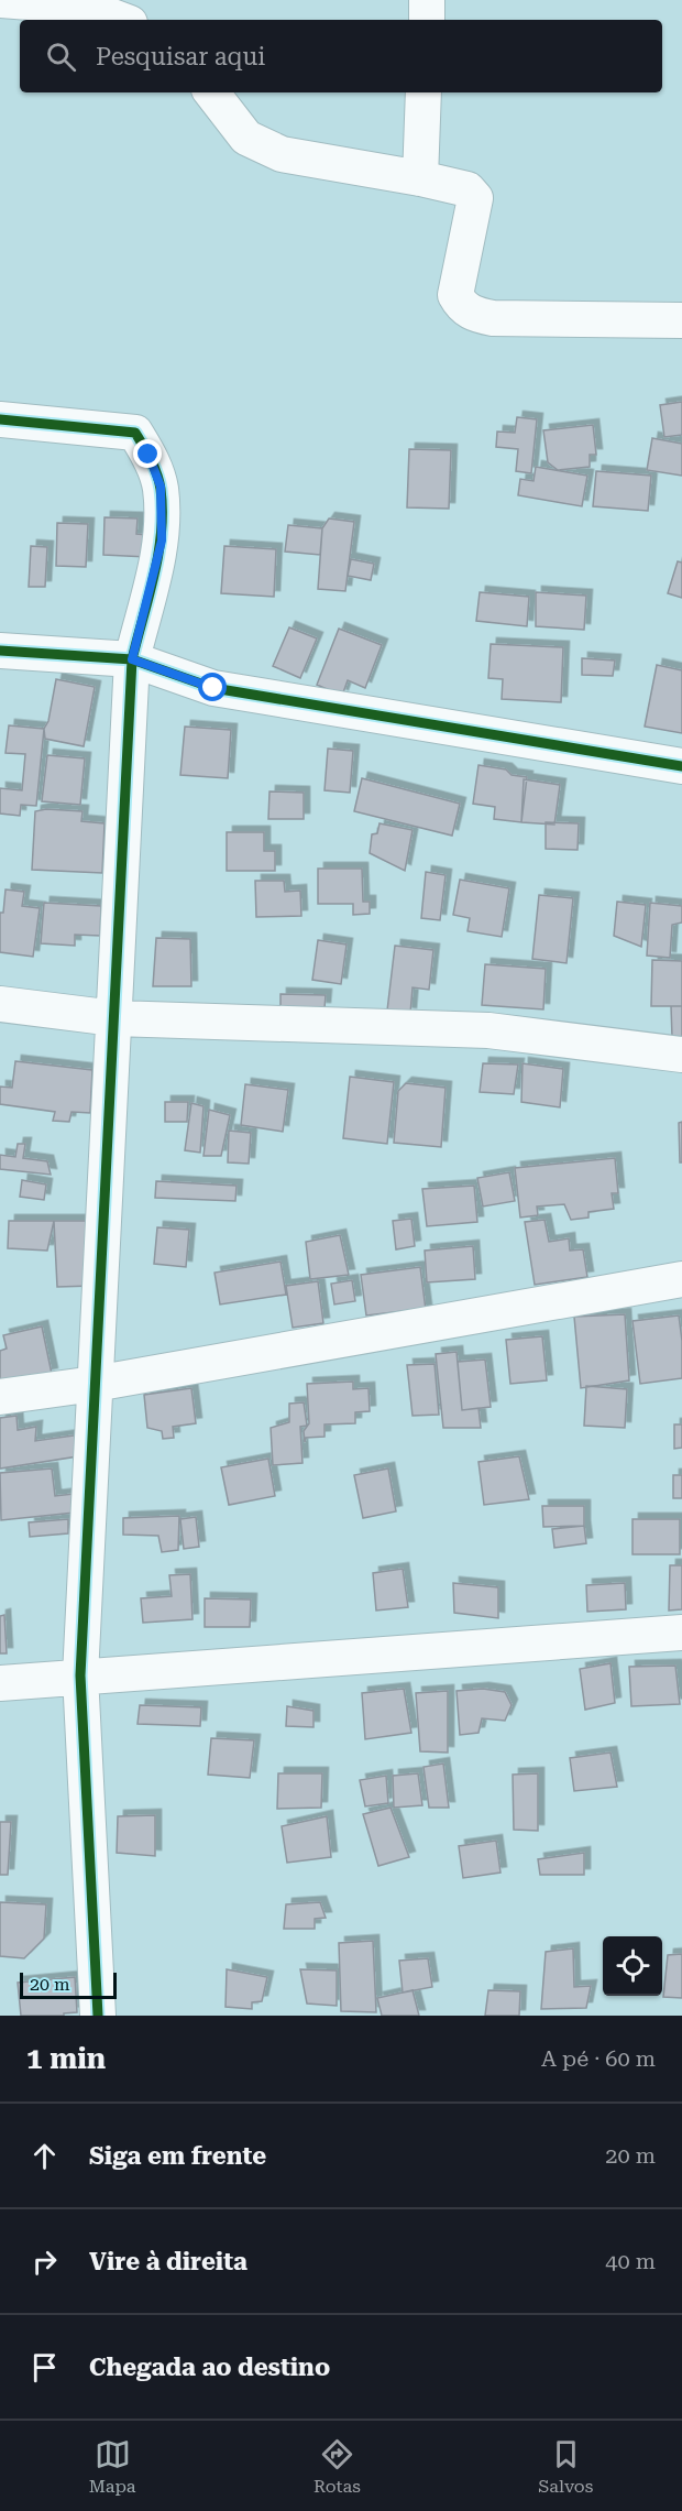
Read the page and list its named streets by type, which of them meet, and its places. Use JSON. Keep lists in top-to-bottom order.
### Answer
{
  "scale_bar": "20 m",
  "page": {
    "search": "Pesquisar aqui",
    "scale": "20 m",
    "heading": ["1 min", "A pé · 60 m"],
    "list": [
      ["Siga em frente", "20 m"],
      ["Vire à direita", "40 m"],
      "Chegada ao destino"
    ],
    "nav": ["Mapa", "Rotas", "Salvos"]
  }
}
